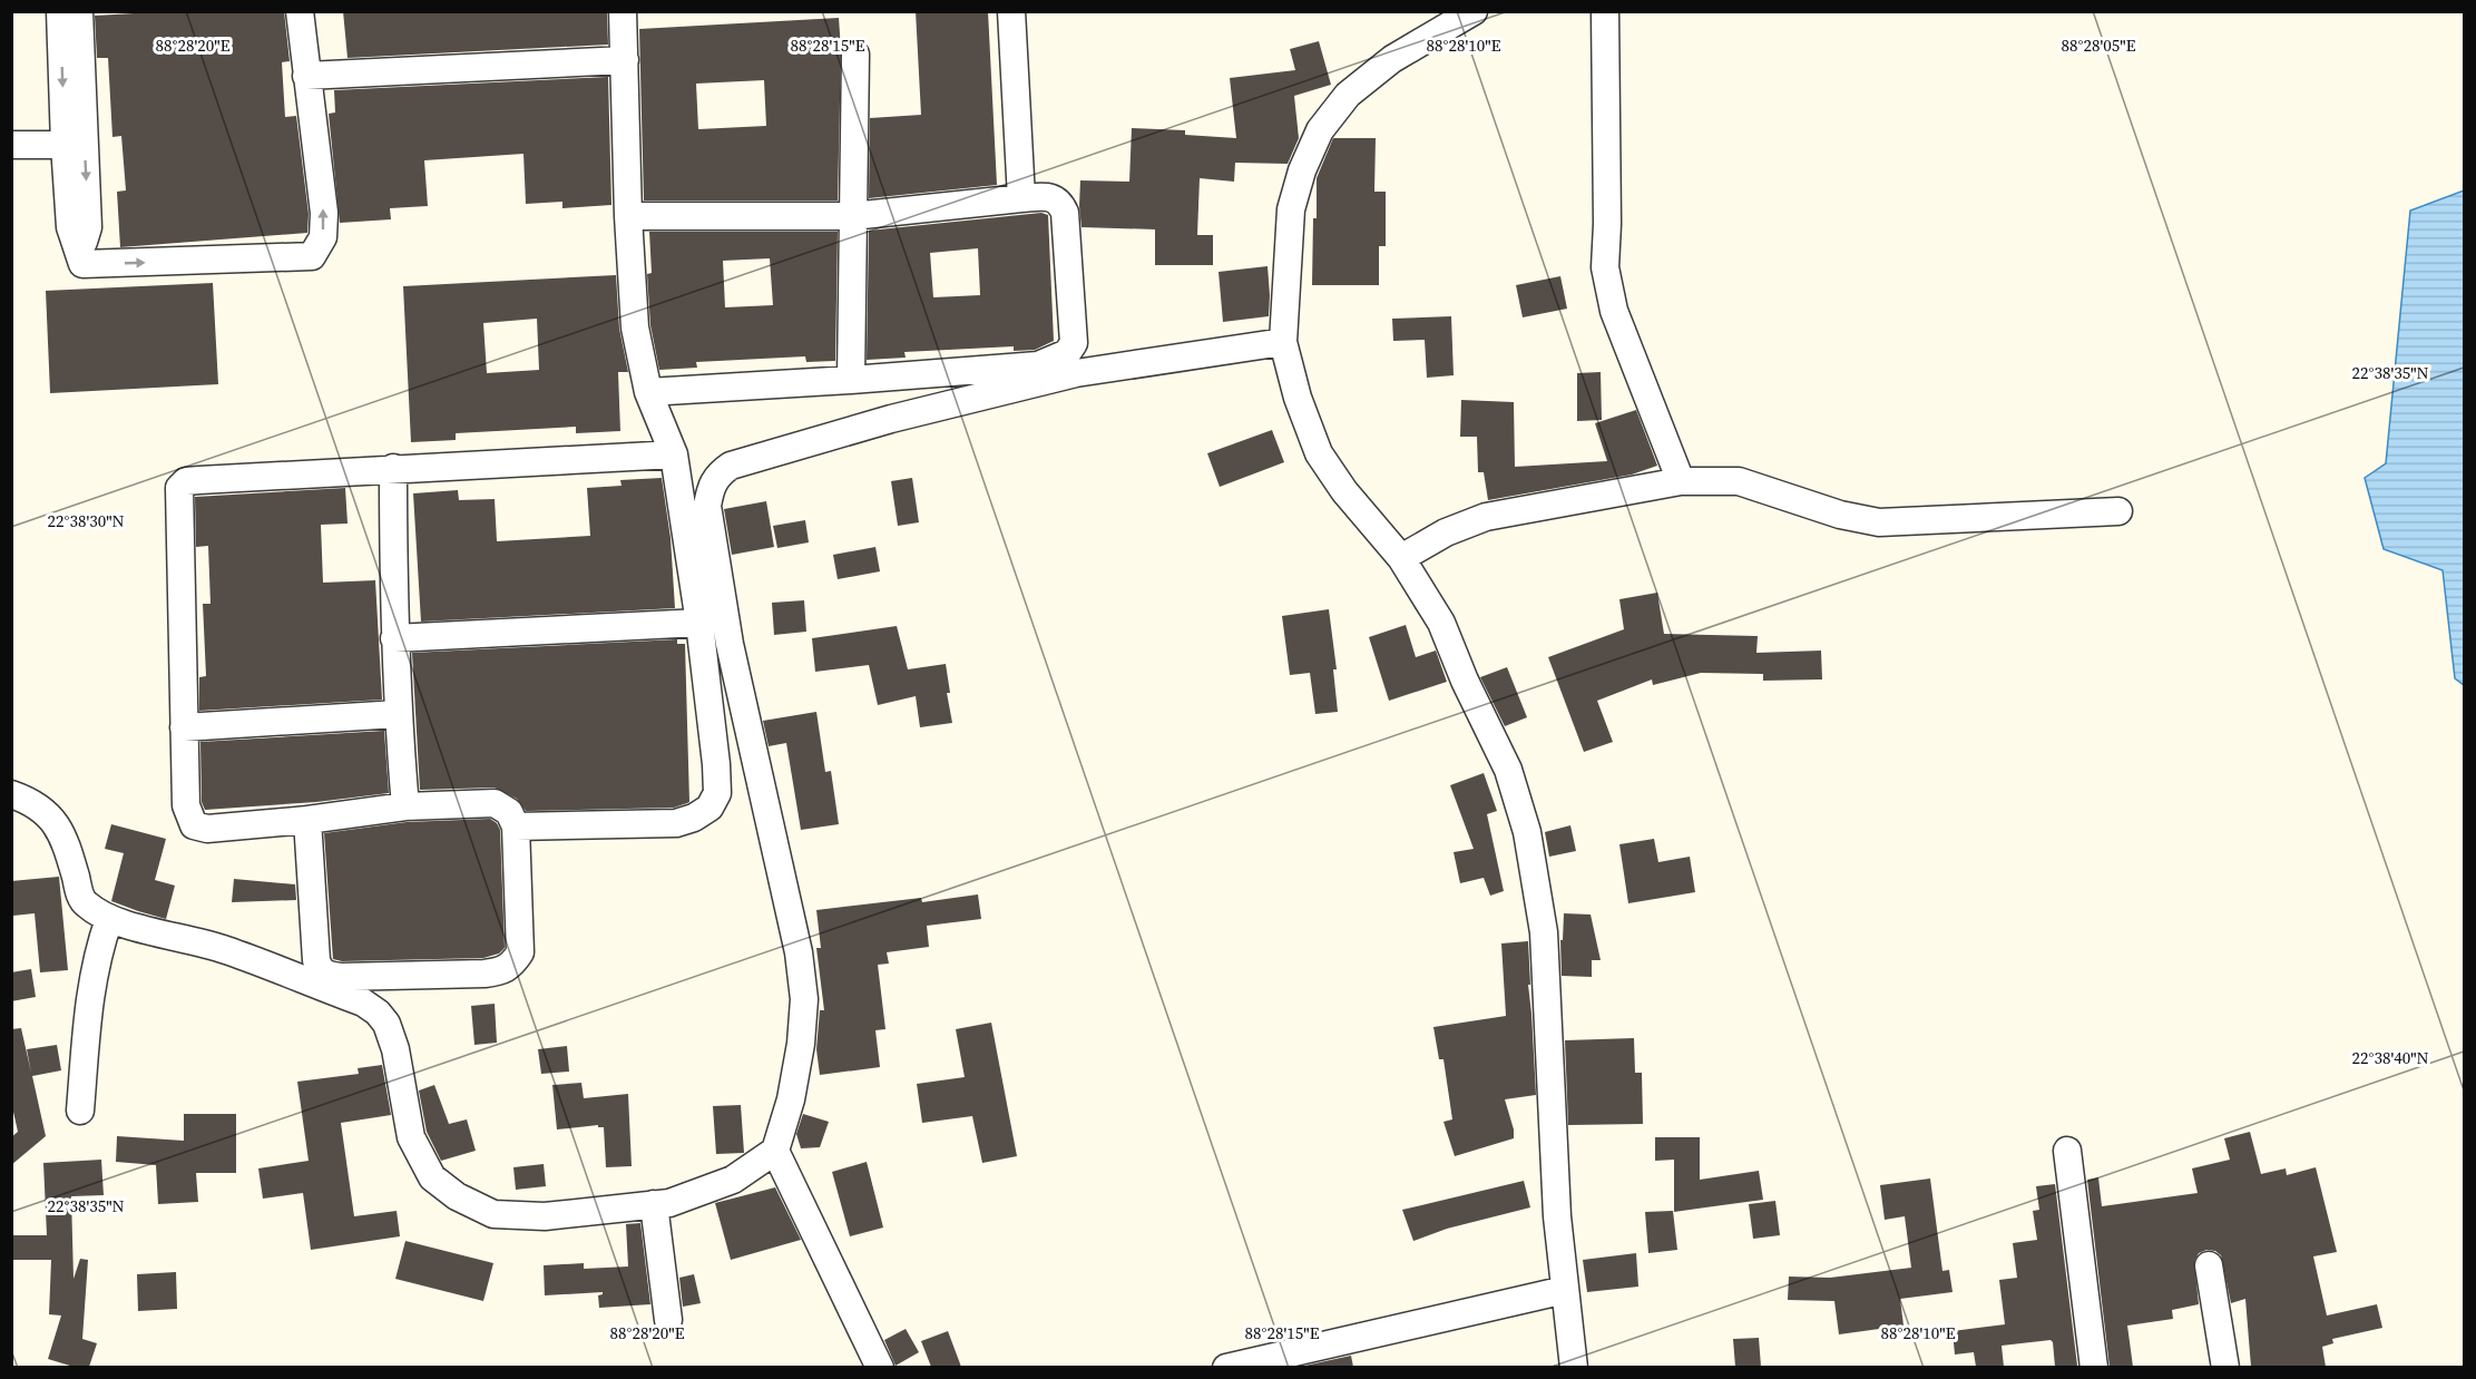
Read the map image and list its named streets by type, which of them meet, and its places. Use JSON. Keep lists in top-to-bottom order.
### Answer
{
  "coordinates": [
    "88°28'20\"E",
    "88°28'15\"E",
    "88°28'10\"E",
    "88°28'05\"E",
    "22°38'35\"N",
    "22°38'30\"N",
    "22°38'40\"N"
  ]
}
